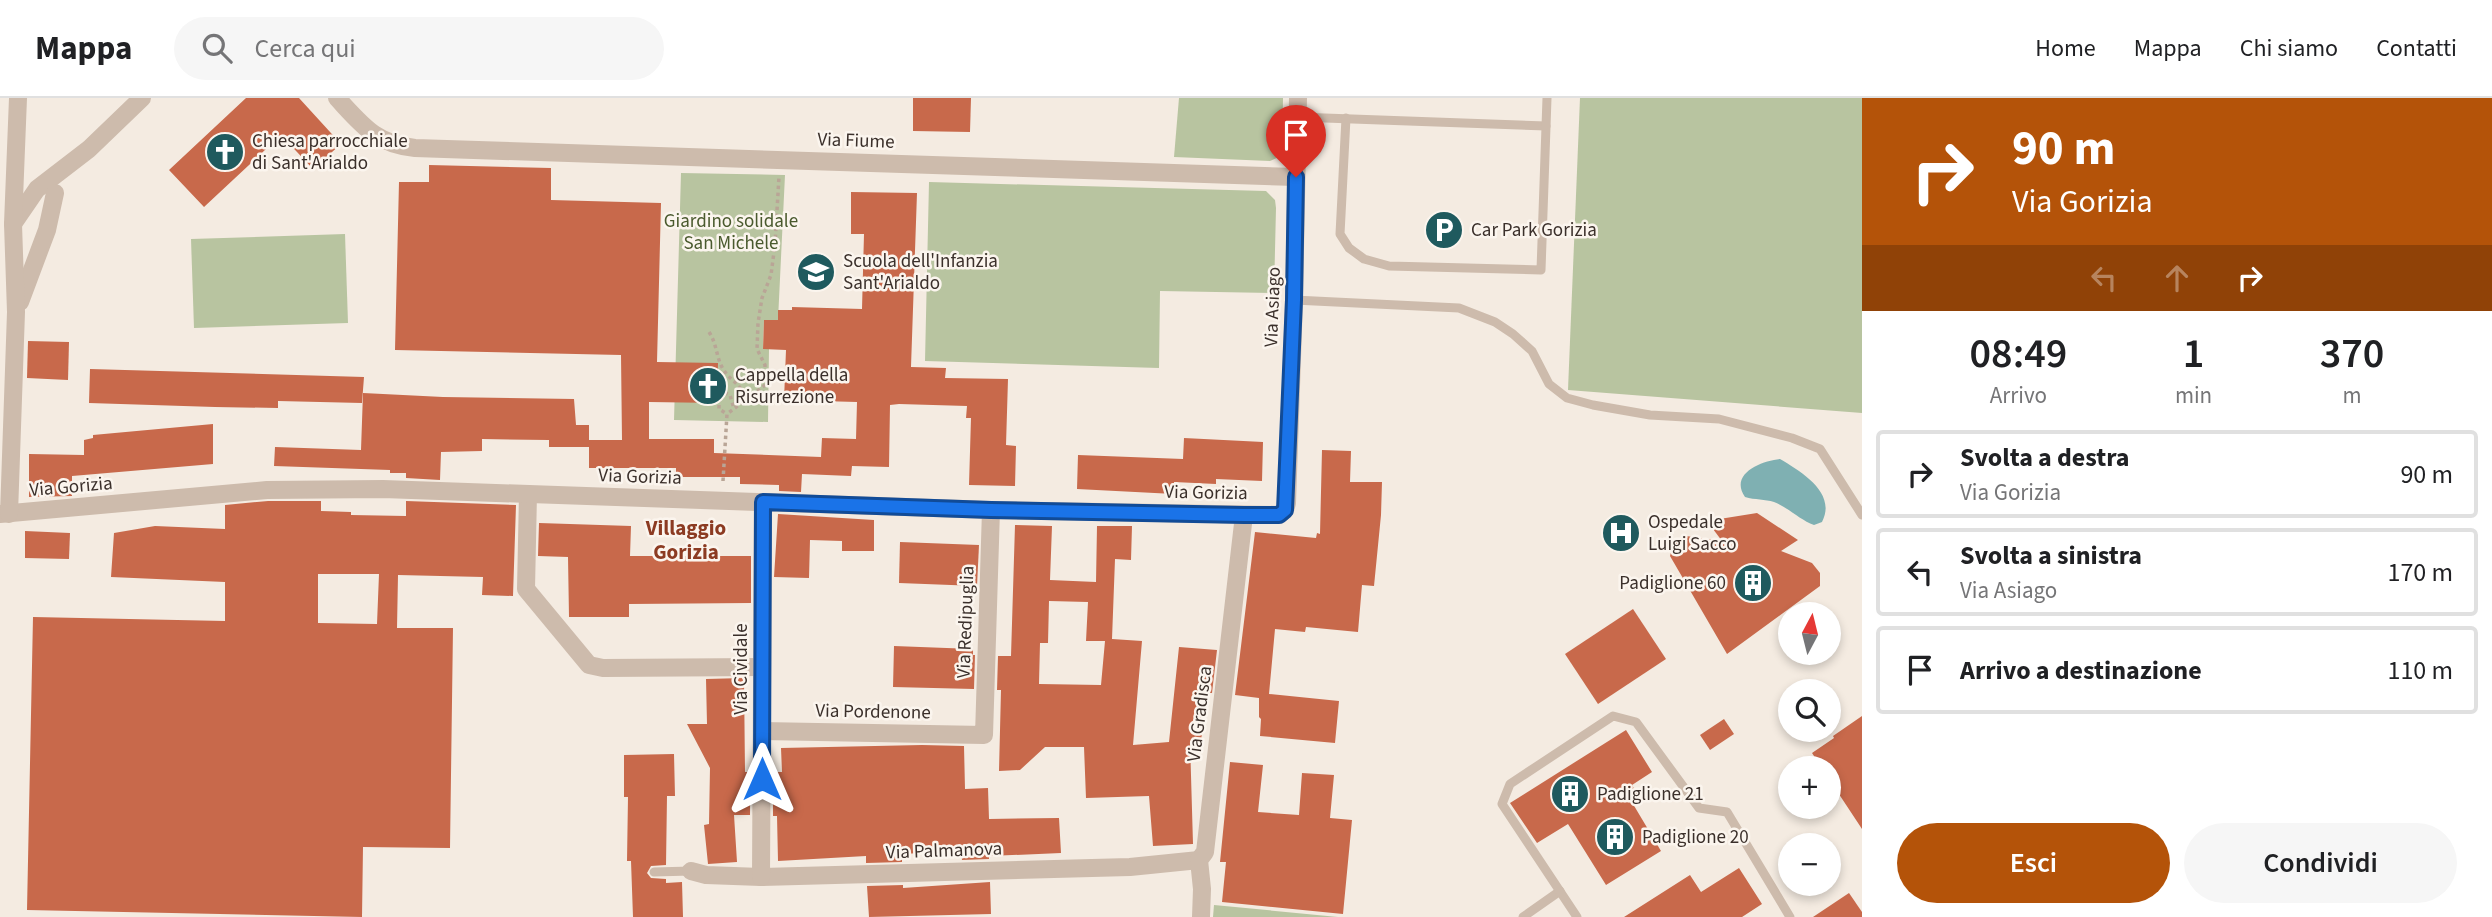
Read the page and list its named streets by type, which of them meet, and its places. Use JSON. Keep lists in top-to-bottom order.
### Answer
{
  "streets": {
    "street": [
      "Via Fiume",
      "Via Asiago",
      "Via Gorizia",
      "Via Redipuglia",
      "Via Cividale",
      "Via Pordenone",
      "Via Gradisca",
      "Via Palmanova"
    ]
  },
  "crossings": [
    ["Via Fiume", "Via Asiago"],
    ["Via Asiago", "Via Gorizia"],
    ["Via Gorizia", "Via Redipuglia"],
    ["Via Gorizia", "Via Cividale"],
    ["Via Gorizia", "Via Gradisca"],
    ["Via Redipuglia", "Via Pordenone"],
    ["Via Cividale", "Via Pordenone"],
    ["Via Cividale", "Via Palmanova"],
    ["Via Gradisca", "Via Palmanova"]
  ],
  "districts": ["Villaggio Gorizia"],
  "parks": ["Giardino solidale San Michele"],
  "places": {
    "church": ["Chiesa parrocchiale di Sant'Arialdo", "Cappella della Risurrezione"],
    "parking": ["Car Park Gorizia"],
    "school or university": ["Scuola dell'Infanzia Sant'Arialdo"],
    "hospital": ["Ospedale Luigi Sacco"],
    "building": ["Padiglione 60", "Padiglione 21", "Padiglione 20"]
  },
  "north": "top",
  "page": {
    "header": "Mappa",
    "search": "Cerca qui",
    "nav": [
      "Home",
      "Mappa",
      "Chi siamo",
      "Contatti"
    ],
    "turn": ["90 m", "Via Gorizia"],
    "eta": [
      "08:49",
      "Arrivo",
      "1",
      "min",
      "370",
      "m"
    ],
    "list": [
      {
        "name": "Svolta a destra",
        "note": "Via Gorizia",
        "value": "90 m"
      },
      {
        "name": "Svolta a sinistra",
        "note": "Via Asiago",
        "value": "170 m"
      },
      {
        "name": "Arrivo a destinazione",
        "value": "110 m"
      }
    ],
    "map_buttons": ["+", "−"],
    "buttons": ["Esci", "Condividi"]
  }
}
